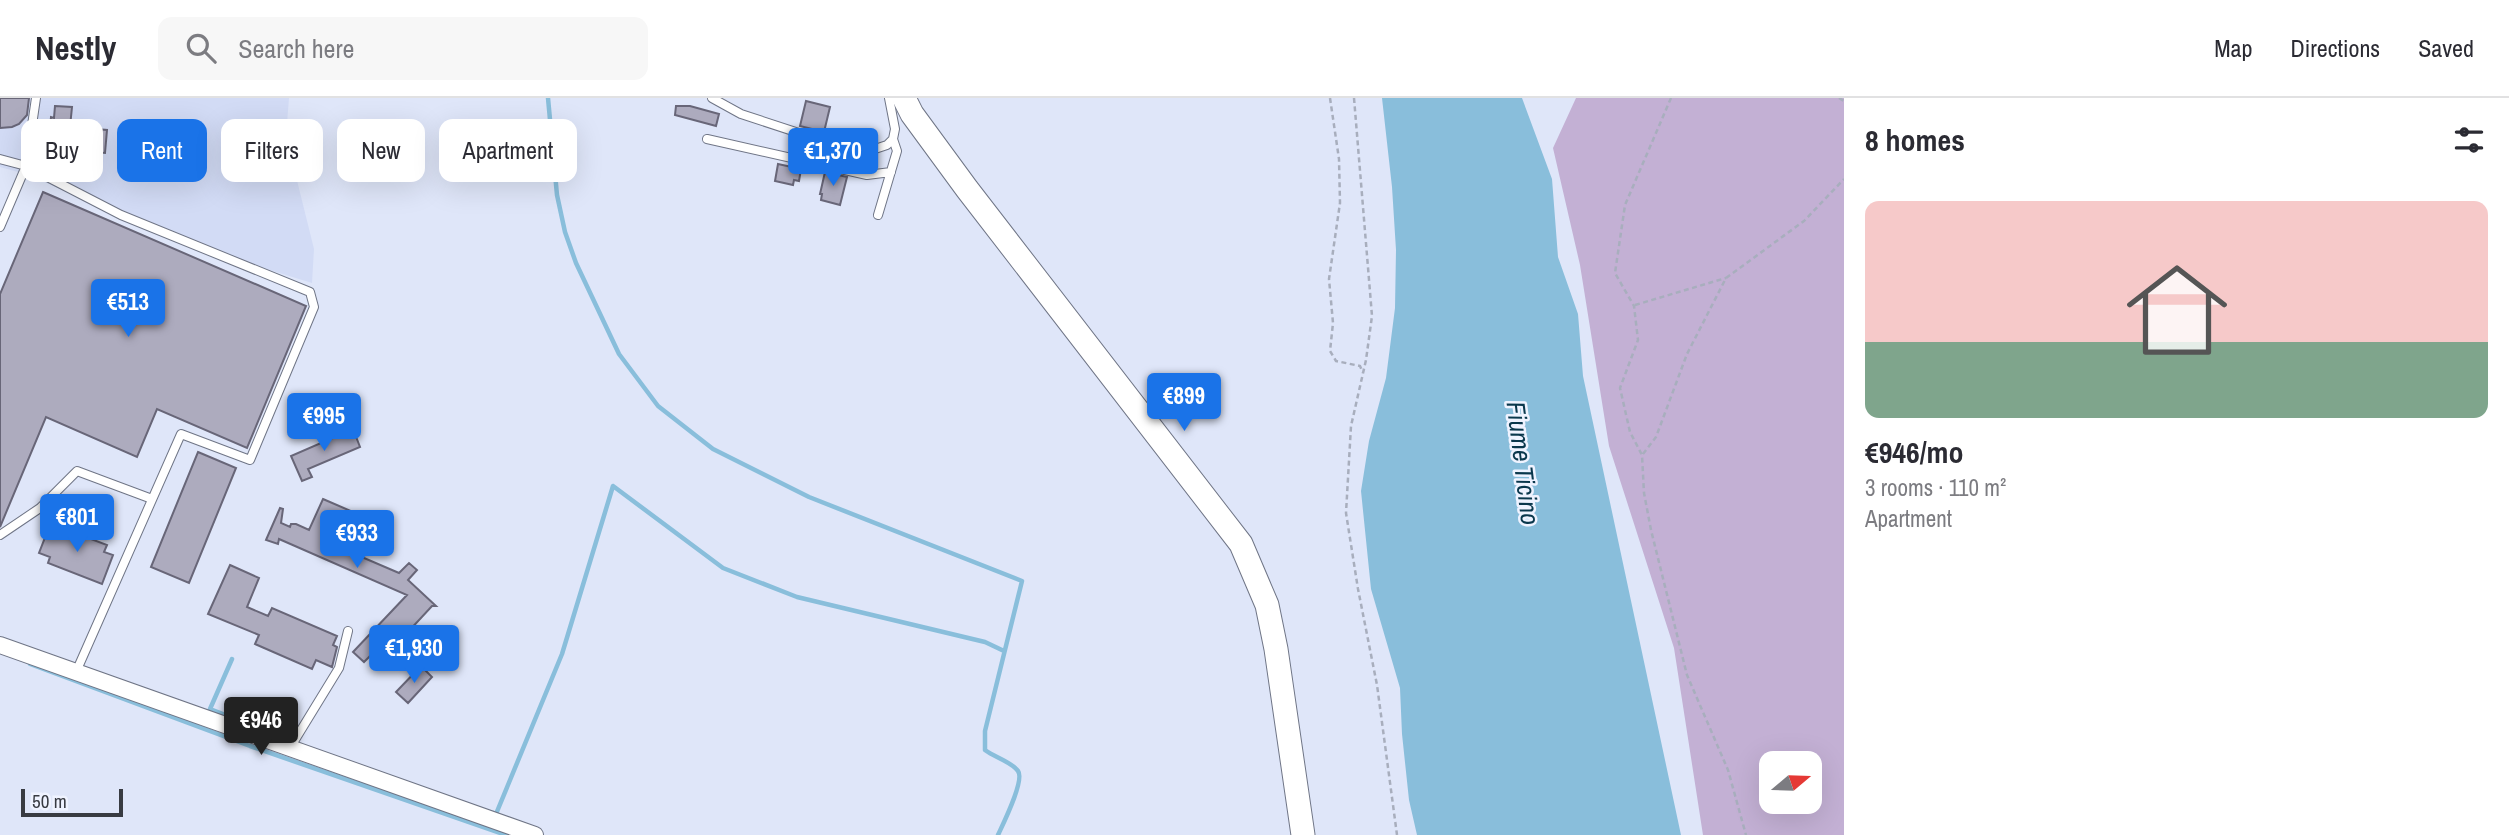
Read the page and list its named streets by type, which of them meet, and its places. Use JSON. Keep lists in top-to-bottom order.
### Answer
{
  "water": ["Fiume Ticino"],
  "scale_bar": "50 m",
  "north": "right",
  "page": {
    "header": "Nestly",
    "search": "Search here",
    "nav": ["Map", "Directions", "Saved"],
    "heading": "8 homes",
    "chip": [
      "Buy",
      "Rent",
      "Filters",
      "New",
      "Apartment"
    ],
    "price": [
      "€1,370",
      "€513",
      "€899",
      "€995",
      "€801",
      "€933",
      "€1,930",
      "€946"
    ],
    "list": [
      {
        "name": "€946/mo",
        "note": "3 rooms · 110 m² · Apartment"
      }
    ],
    "scale": "50 m"
  }
}
